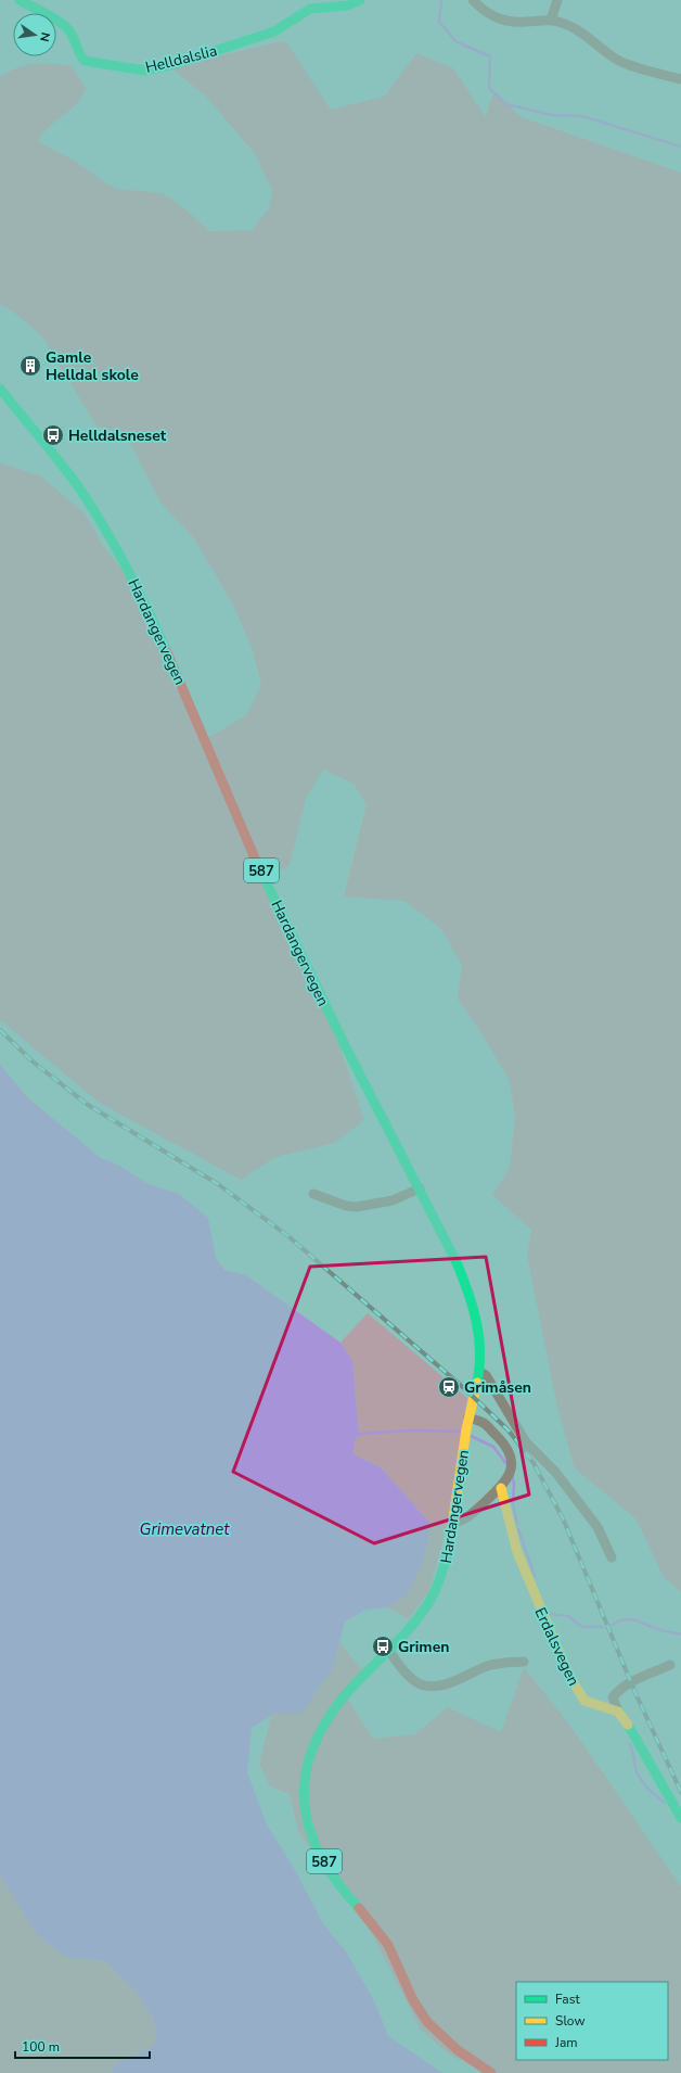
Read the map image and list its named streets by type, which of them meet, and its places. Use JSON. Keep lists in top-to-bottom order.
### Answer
{
  "streets": {
    "main road": [
      "Helldalslia",
      "Hardangervegen",
      "587",
      "Erdalsvegen"
    ]
  },
  "water": ["Grimevatnet"],
  "places": {
    "building": ["Gamle Helldal skole"],
    "bus stop": ["Helldalsneset", "Grimen"],
    "station": ["Grimåsen"]
  },
  "legend": ["Fast", "Slow", "Jam"],
  "scale_bar": "100 m",
  "north": "right"
}
